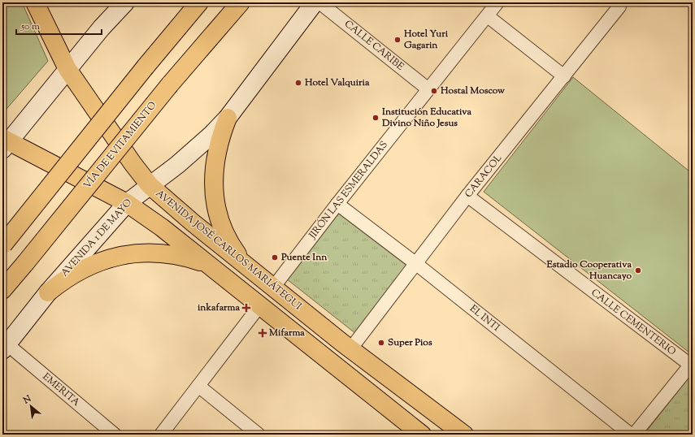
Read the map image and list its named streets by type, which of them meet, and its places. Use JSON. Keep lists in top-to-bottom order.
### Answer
{
  "streets": {
    "main road": ["VÍA DE EVITAMIENTO", "AVENIDA 1 DE MAYO", "AVENIDA JOSÉ CARLOS MARIÁTEGUI"],
    "street": [
      "CALLE CARIBE",
      "CARACOL",
      "JIRÓN LAS ESMERALDAS",
      "EL INTI",
      "CALLE CEMENTERIO",
      "EMERITA"
    ]
  },
  "crossings": [
    ["CALLE CARIBE", "JIRÓN LAS ESMERALDAS"],
    ["CARACOL", "AVENIDA JOSÉ CARLOS MARIÁTEGUI"],
    ["CARACOL", "EL INTI"],
    ["CARACOL", "CALLE CEMENTERIO"],
    ["JIRÓN LAS ESMERALDAS", "AVENIDA JOSÉ CARLOS MARIÁTEGUI"],
    ["JIRÓN LAS ESMERALDAS", "EL INTI"],
    ["AVENIDA 1 DE MAYO", "AVENIDA JOSÉ CARLOS MARIÁTEGUI"],
    ["AVENIDA 1 DE MAYO", "EMERITA"]
  ],
  "places": {
    "other": [
      "Hotel Yuri Gagarin",
      "Hotel Valquiria",
      "Hostal Moscow",
      "Institución Educativa Divino Niño Jesus",
      "Puente Inn",
      "Estadio Cooperativa Huancayo",
      "Super Pios"
    ],
    "health": ["inkafarma", "Mifarma"]
  },
  "scale_bar": "50 m",
  "north": "top left"
}
